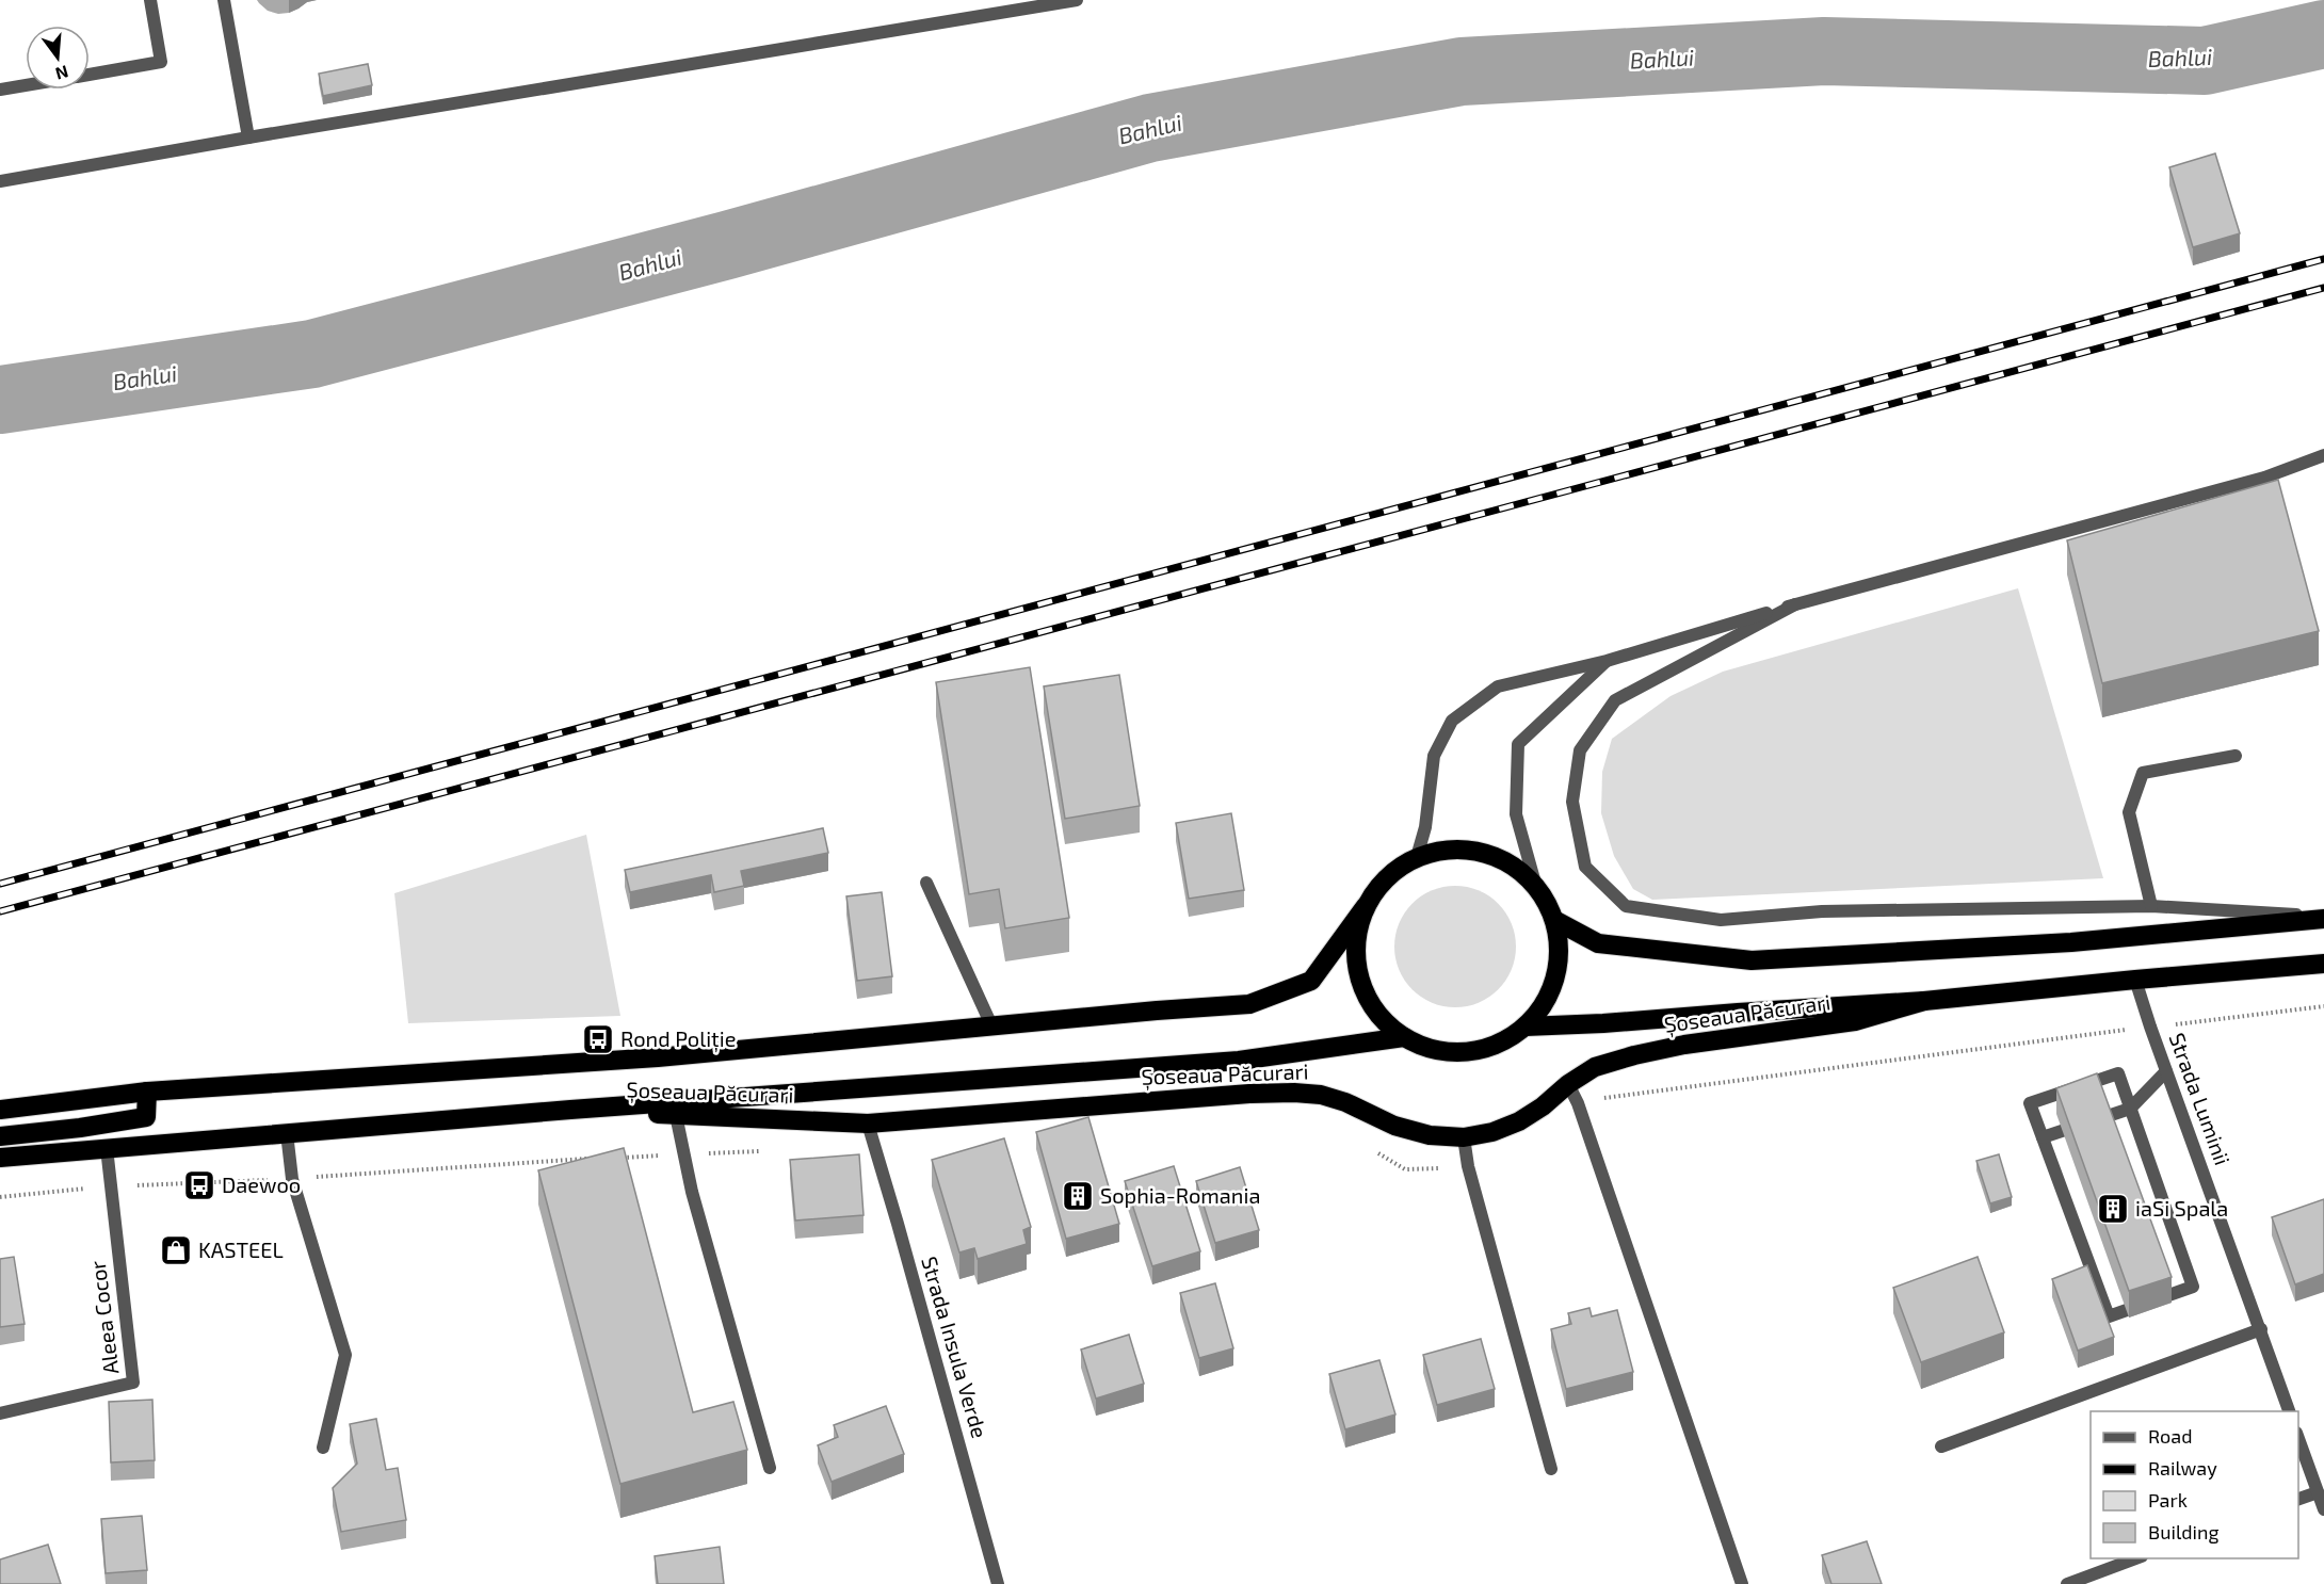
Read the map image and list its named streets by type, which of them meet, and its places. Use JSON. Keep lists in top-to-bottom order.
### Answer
{
  "streets": {
    "highway": ["Șoseaua Păcurari"],
    "street": ["Strada Luminii", "Aleea Cocor", "Strada Insula Verde"]
  },
  "crossings": [
    ["Șoseaua Păcurari", "Strada Insula Verde"]
  ],
  "water": ["Bahlui"],
  "places": {
    "bus stop": ["Rond Poliție", "Daewoo"],
    "building": ["Sophia-Romania", "iaSi Spala"],
    "shop": ["KASTEEL"]
  },
  "legend": [
    "Road",
    "Railway",
    "Park",
    "Building"
  ],
  "north": "bottom"
}
